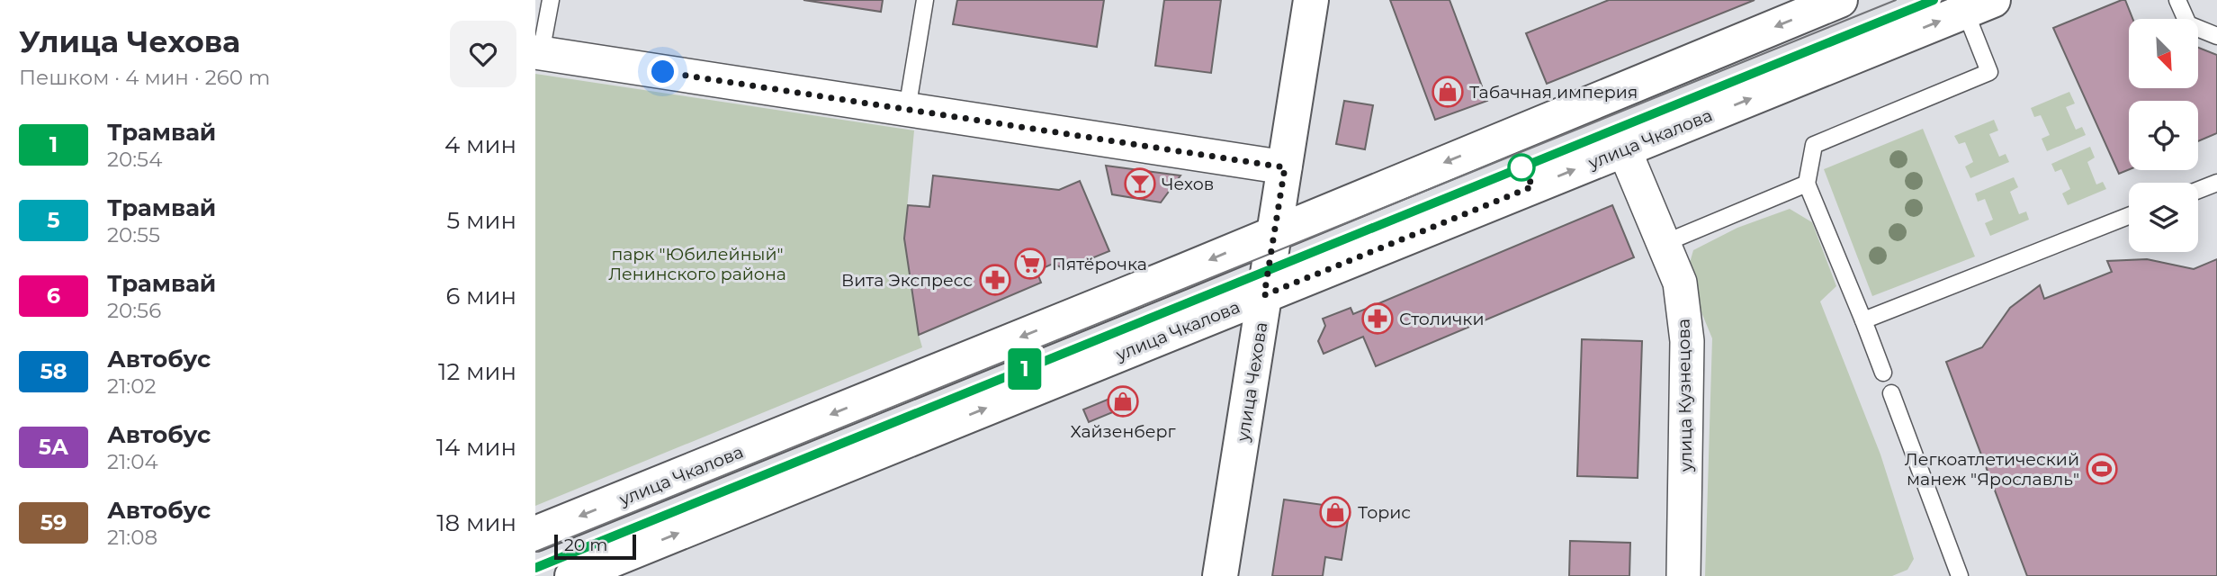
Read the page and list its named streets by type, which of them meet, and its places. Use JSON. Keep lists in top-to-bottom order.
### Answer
{
  "streets": {
    "main road": ["улица Чкалова", "улица Чехова"],
    "street": ["улица Кузнецова"]
  },
  "crossings": [
    ["улица Чкалова", "улица Чехова"],
    ["улица Чкалова", "улица Кузнецова"]
  ],
  "parks": ["парк \"Юбилейный\" Ленинского района"],
  "places": {
    "shop": ["Табачная империя", "Хайзенберг", "Торис"],
    "bar": ["Чехов"],
    "supermarket": ["Пятёрочка"],
    "pharmacy": ["Вита Экспресс", "Столички"],
    "sports": ["Легкоатлетический манеж \"Ярославль\""]
  },
  "lines": ["tram line 1"],
  "scale_bar": "20 m",
  "north": "bottom right",
  "page": {
    "heading": ["Улица Чехова", "Пешком · 4 мин · 260 m"],
    "on_map": "1",
    "list": [
      {
        "mark": "1",
        "name": "Трамвай",
        "note": "20:54",
        "value": "4 мин"
      },
      {
        "mark": "5",
        "name": "Трамвай",
        "note": "20:55",
        "value": "5 мин"
      },
      {
        "mark": "6",
        "name": "Трамвай",
        "note": "20:56",
        "value": "6 мин"
      },
      {
        "mark": "58",
        "name": "Автобус",
        "note": "21:02",
        "value": "12 мин"
      },
      {
        "mark": "5А",
        "name": "Автобус",
        "note": "21:04",
        "value": "14 мин"
      },
      {
        "mark": "59",
        "name": "Автобус",
        "note": "21:08",
        "value": "18 мин"
      }
    ],
    "scale": "20 m"
  }
}
